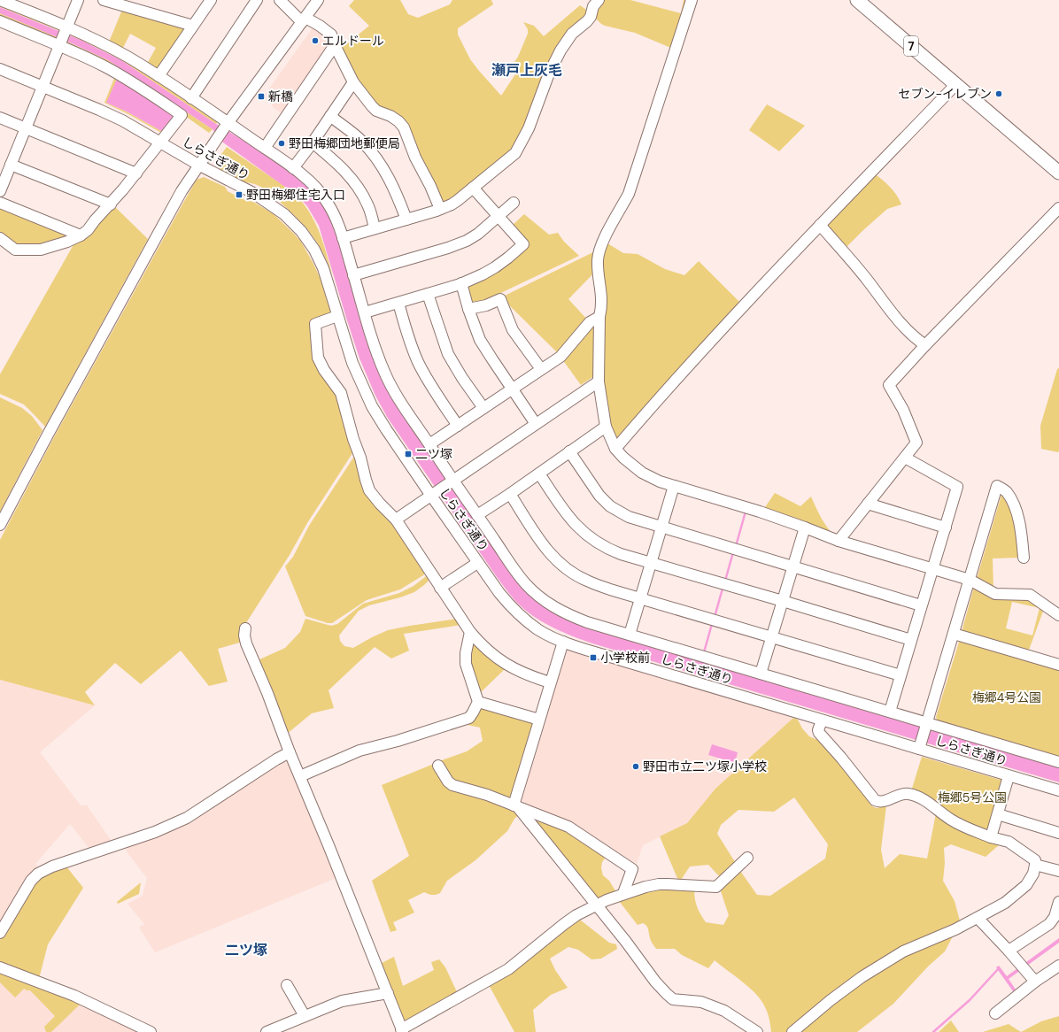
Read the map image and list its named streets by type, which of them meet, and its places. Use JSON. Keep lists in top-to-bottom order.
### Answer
{
  "streets": {
    "main road": ["7"],
    "street": ["しらさぎ通り"]
  },
  "districts": ["瀬戸上灰毛", "二ツ塚"],
  "parks": ["梅郷4号公園", "梅郷5号公園"],
  "places": {
    "other": [
      "エルドール",
      "セブン-イレブン",
      "野田梅郷団地郵便局",
      "野田市立二ツ塚小学校"
    ],
    "transit": [
      "新橋",
      "野田梅郷住宅入口",
      "二ツ塚",
      "小学校前"
    ]
  }
}
